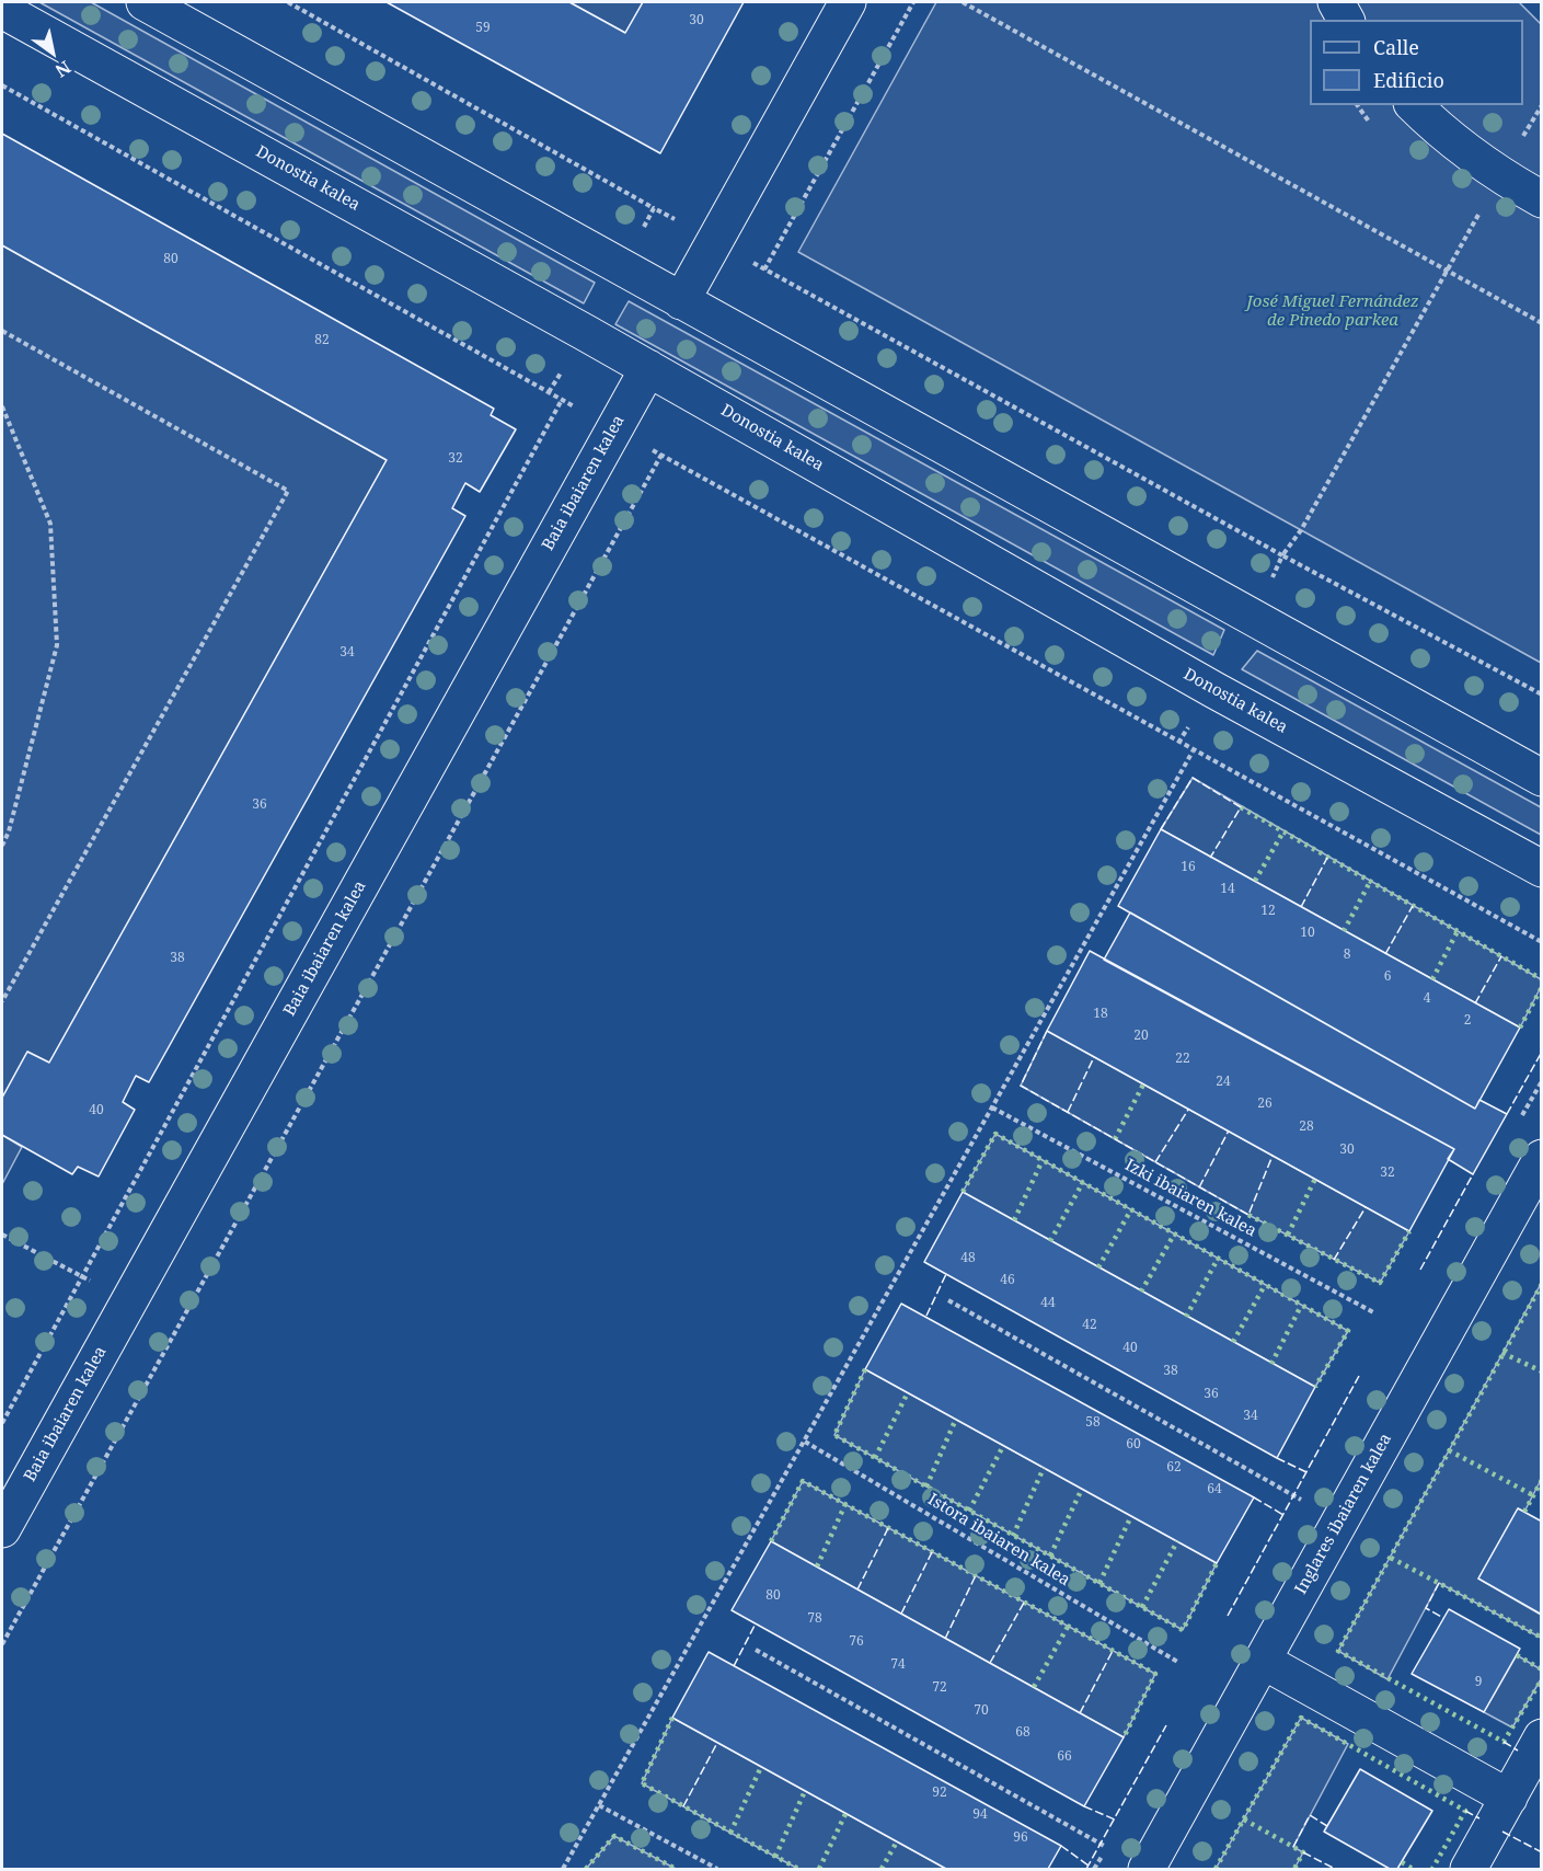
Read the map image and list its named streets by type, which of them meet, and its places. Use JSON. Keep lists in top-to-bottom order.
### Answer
{
  "streets": {
    "street": ["Donostia kalea", "Baia ibaiaren kalea", "Inglares ibaiaren kalea"],
    "path": ["Izki ibaiaren kalea", "Istora ibaiaren kalea"]
  },
  "crossings": [
    ["Donostia kalea", "Baia ibaiaren kalea"]
  ],
  "parks": ["José Miguel Fernández de Pinedo parkea"],
  "house_numbers": [
    "30",
    "59",
    "80",
    "82",
    "32",
    "34",
    "36",
    "16",
    "14",
    "12",
    "10",
    "8",
    "38",
    "6",
    "4",
    "18",
    "2",
    "20",
    "22",
    "24",
    "26",
    "40",
    "28",
    "30",
    "32",
    "48",
    "46",
    "44",
    "42",
    "40",
    "38",
    "36",
    "34",
    "58",
    "60",
    "62",
    "64",
    "80",
    "78",
    "76",
    "74",
    "9",
    "72",
    "70",
    "68",
    "66",
    "92",
    "94",
    "96"
  ],
  "legend": ["Calle", "Edificio"],
  "north": "bottom right"
}
